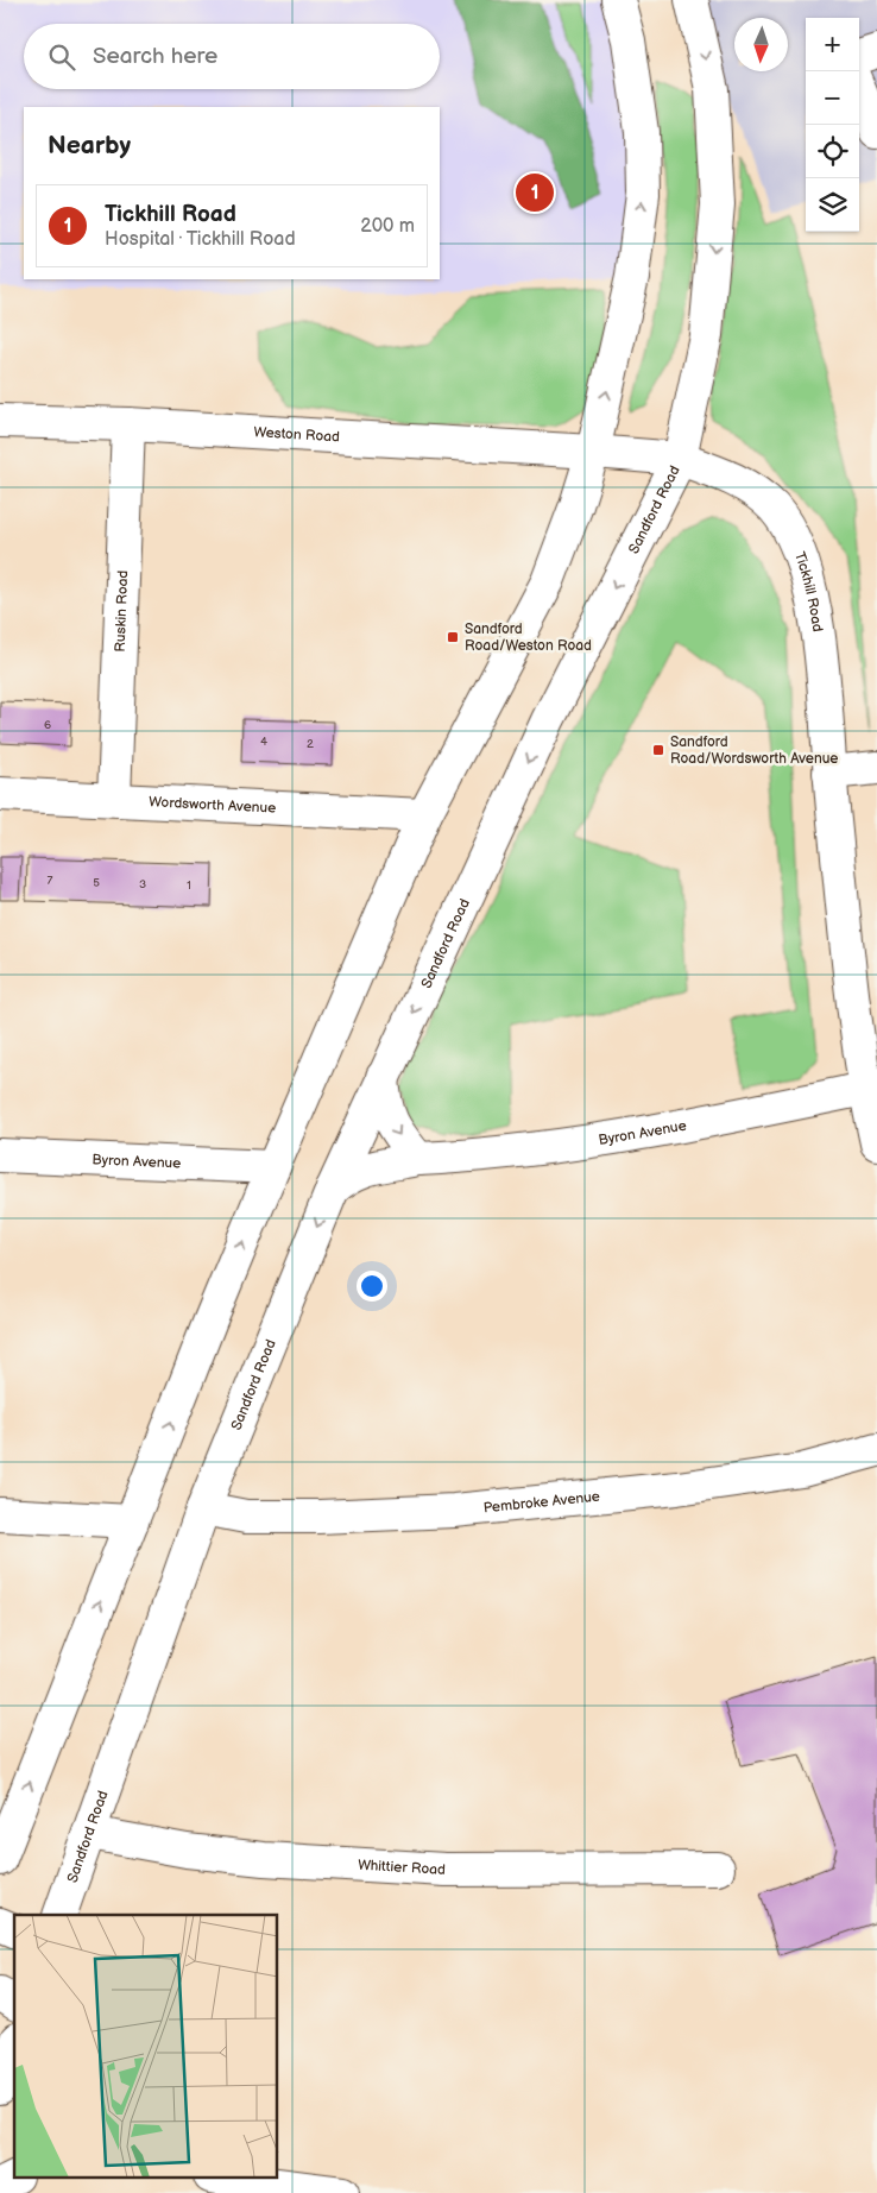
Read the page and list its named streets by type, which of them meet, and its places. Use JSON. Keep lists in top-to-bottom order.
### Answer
{
  "streets": {
    "street": [
      "Weston Road",
      "Sandford Road",
      "Tickhill Road",
      "Ruskin Road",
      "Wordsworth Avenue",
      "Byron Avenue",
      "Pembroke Avenue",
      "Whittier Road"
    ]
  },
  "crossings": [
    ["Weston Road", "Sandford Road"],
    ["Weston Road", "Ruskin Road"],
    ["Sandford Road", "Tickhill Road"],
    ["Sandford Road", "Byron Avenue"],
    ["Sandford Road", "Pembroke Avenue"],
    ["Sandford Road", "Whittier Road"],
    ["Tickhill Road", "Byron Avenue"],
    ["Ruskin Road", "Wordsworth Avenue"]
  ],
  "places": {
    "transit": ["Sandford Road/Weston Road", "Sandford Road/Wordsworth Avenue"]
  },
  "house_numbers": [
    "6",
    "4",
    "2",
    "7",
    "5",
    "3",
    "1"
  ],
  "north": "bottom",
  "page": {
    "map_buttons": ["+", "−"],
    "search": "Search here",
    "heading": "Nearby",
    "pins": "1",
    "list": [
      {
        "mark": "1",
        "name": "Tickhill Road",
        "note": "Hospital · Tickhill Road",
        "value": "200 m"
      }
    ]
  }
}
